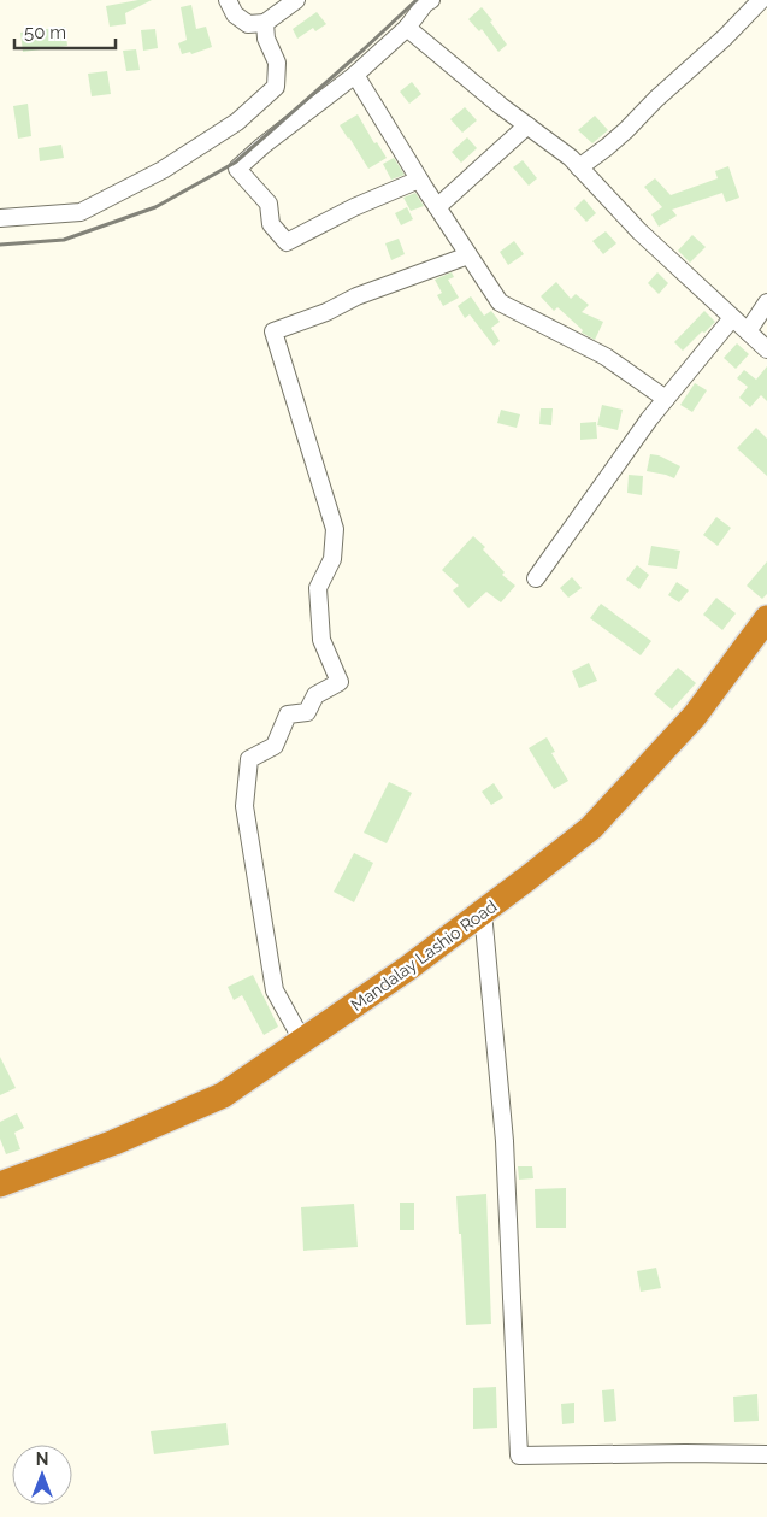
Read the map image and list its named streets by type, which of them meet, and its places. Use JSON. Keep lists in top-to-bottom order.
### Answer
{
  "streets": {
    "highway": ["Mandalay Lashio Road"]
  },
  "scale_bar": "50 m",
  "north": "top"
}
